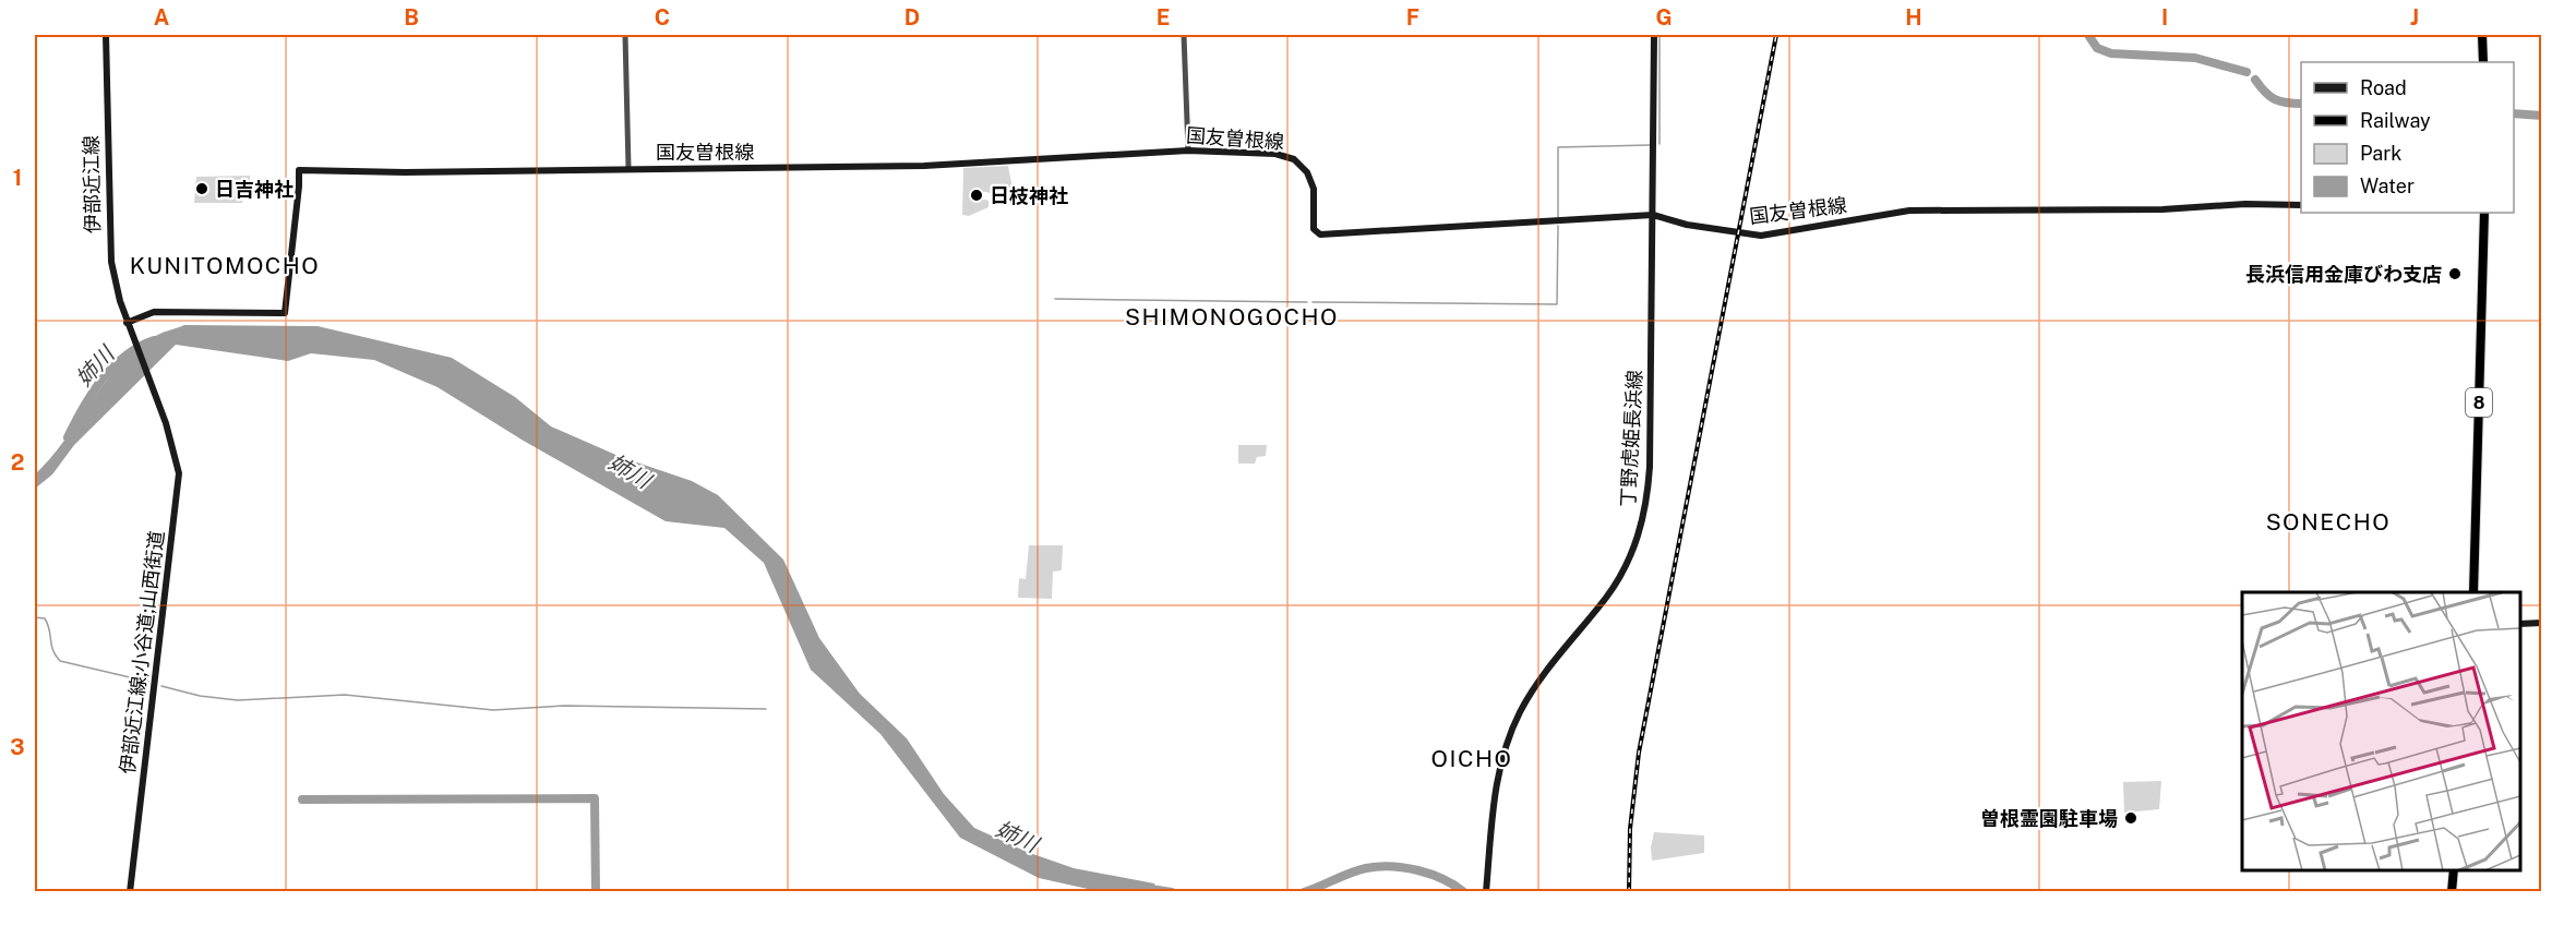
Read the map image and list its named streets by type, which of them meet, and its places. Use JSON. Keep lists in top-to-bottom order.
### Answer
{
  "streets": {
    "highway": ["8"],
    "main road": [
      "国友曽根線",
      "伊部近江線",
      "丁野虎姫長浜線",
      "伊部近江線;小谷道;山西街道"
    ]
  },
  "crossings": [
    ["国友曽根線", "伊部近江線"],
    ["国友曽根線", "丁野虎姫長浜線"],
    ["伊部近江線", "伊部近江線;小谷道;山西街道"]
  ],
  "districts": [
    "KUNITOMOCHO",
    "SHIMONOGOCHO",
    "SONECHO",
    "OICHO"
  ],
  "water": ["姉川"],
  "places": [
    "日吉神社",
    "日枝神社",
    "長浜信用金庫びわ支店",
    "曽根霊園駐車場"
  ],
  "legend": [
    "Road",
    "Railway",
    "Park",
    "Water"
  ],
  "grid": {
    "columns": [
      "A",
      "B",
      "C",
      "D",
      "E",
      "F",
      "G",
      "H",
      "I",
      "J"
    ],
    "rows": ["1", "2", "3"]
  }
}
